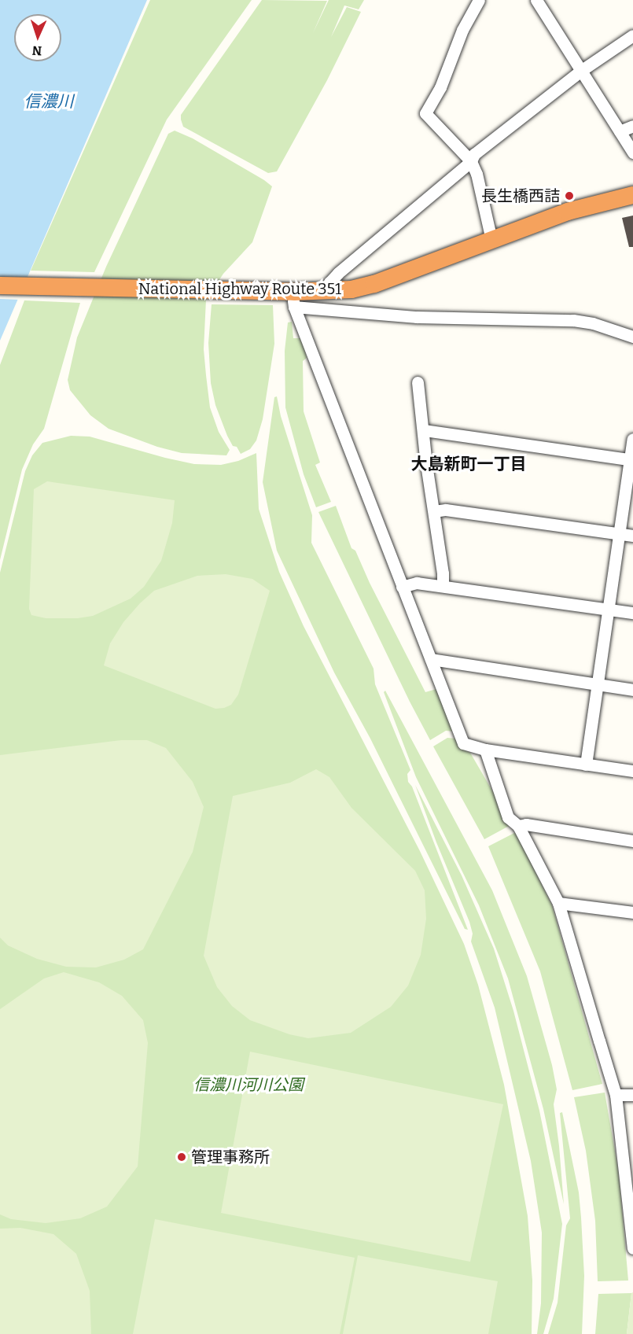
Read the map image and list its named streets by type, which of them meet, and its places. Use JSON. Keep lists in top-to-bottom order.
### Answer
{
  "streets": {
    "highway": ["National Highway Route 351"]
  },
  "districts": ["大島新町一丁目"],
  "water": ["信濃川"],
  "parks": ["信濃川河川公園"],
  "places": ["長生橋西詰", "管理事務所"],
  "north": "bottom"
}
